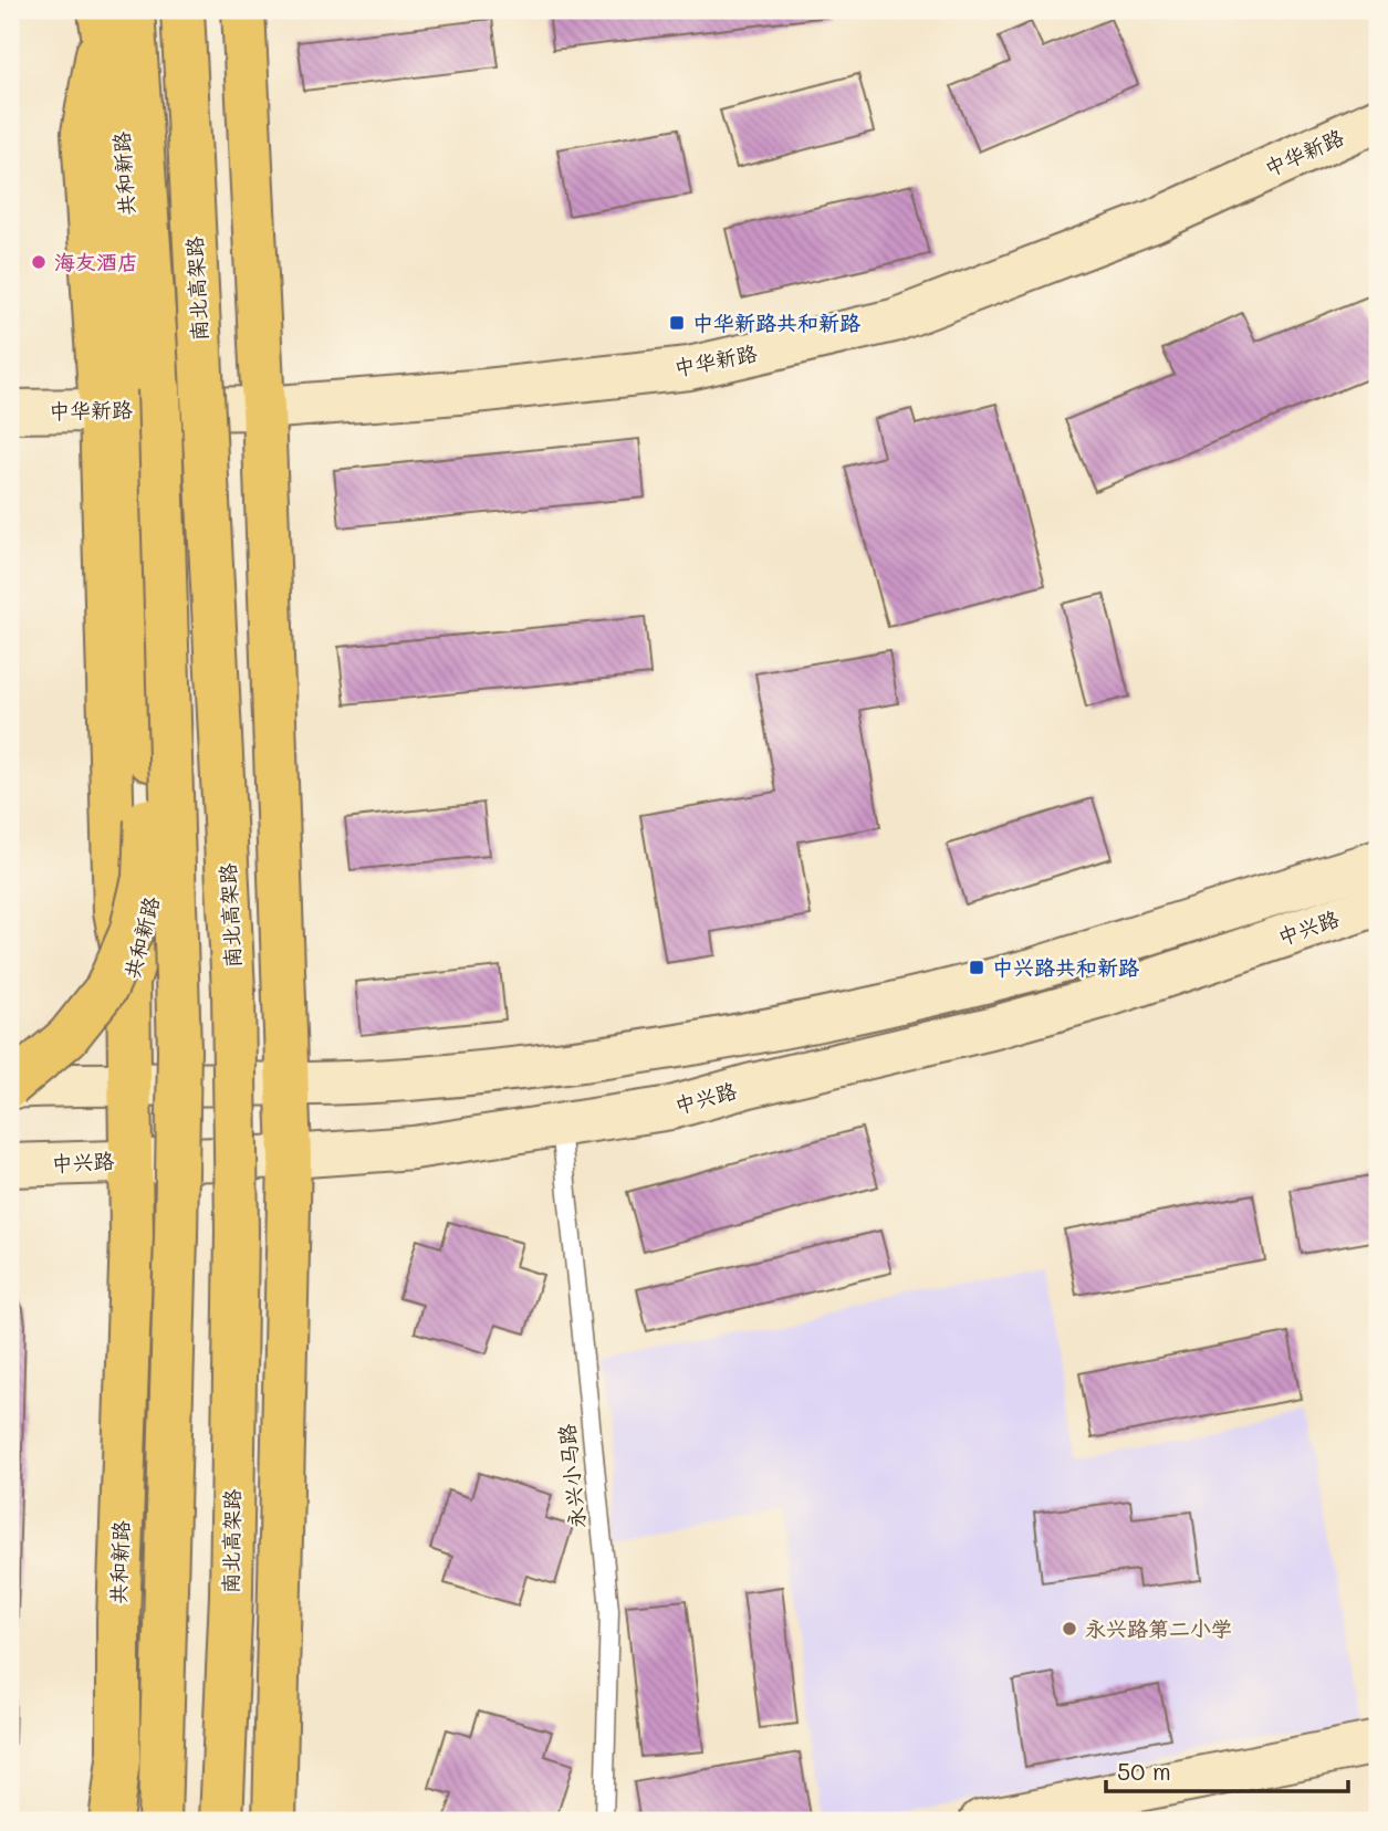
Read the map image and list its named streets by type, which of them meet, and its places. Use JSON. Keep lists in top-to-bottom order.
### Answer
{
  "streets": {
    "main road": [
      "中华新路",
      "共和新路",
      "南北高架路",
      "中兴路"
    ],
    "lane": ["永兴小马路"]
  },
  "crossings": [
    ["中华新路", "共和新路"],
    ["中华新路", "南北高架路"],
    ["共和新路", "南北高架路"],
    ["共和新路", "中兴路"],
    ["中兴路", "永兴小马路"]
  ],
  "places": {
    "other": ["海友酒店", "永兴路第二小学"],
    "transit": ["中华新路共和新路", "中兴路共和新路"]
  },
  "scale_bar": "50 m"
}
